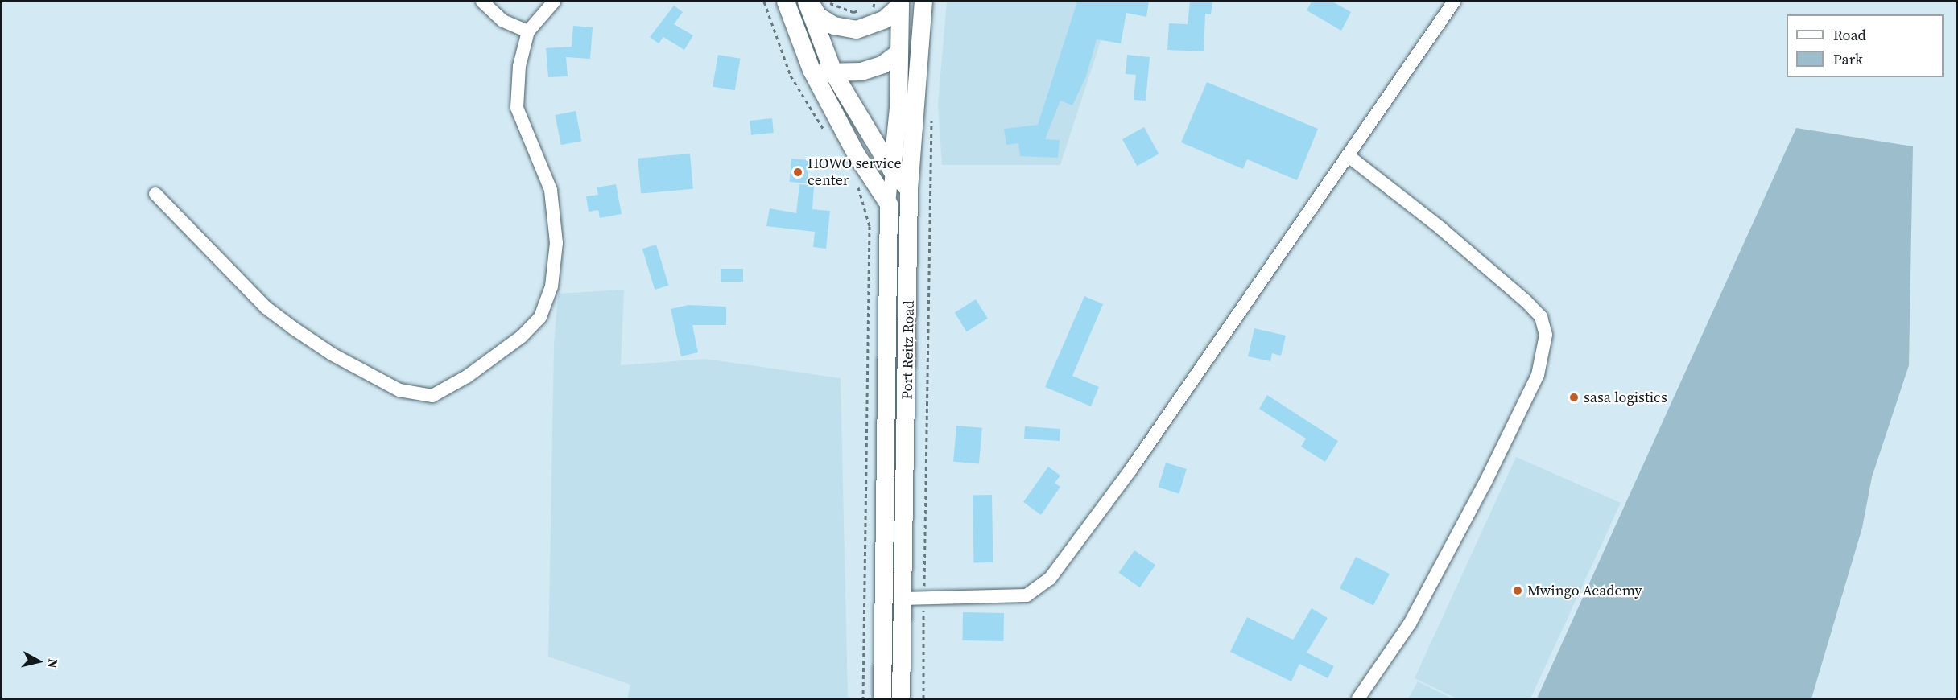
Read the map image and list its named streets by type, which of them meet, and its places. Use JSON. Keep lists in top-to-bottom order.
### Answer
{
  "streets": {
    "main road": ["Port Reitz Road"]
  },
  "places": ["HOWO service center", "sasa logistics", "Mwingo Academy"],
  "legend": ["Road", "Park"],
  "north": "right"
}
